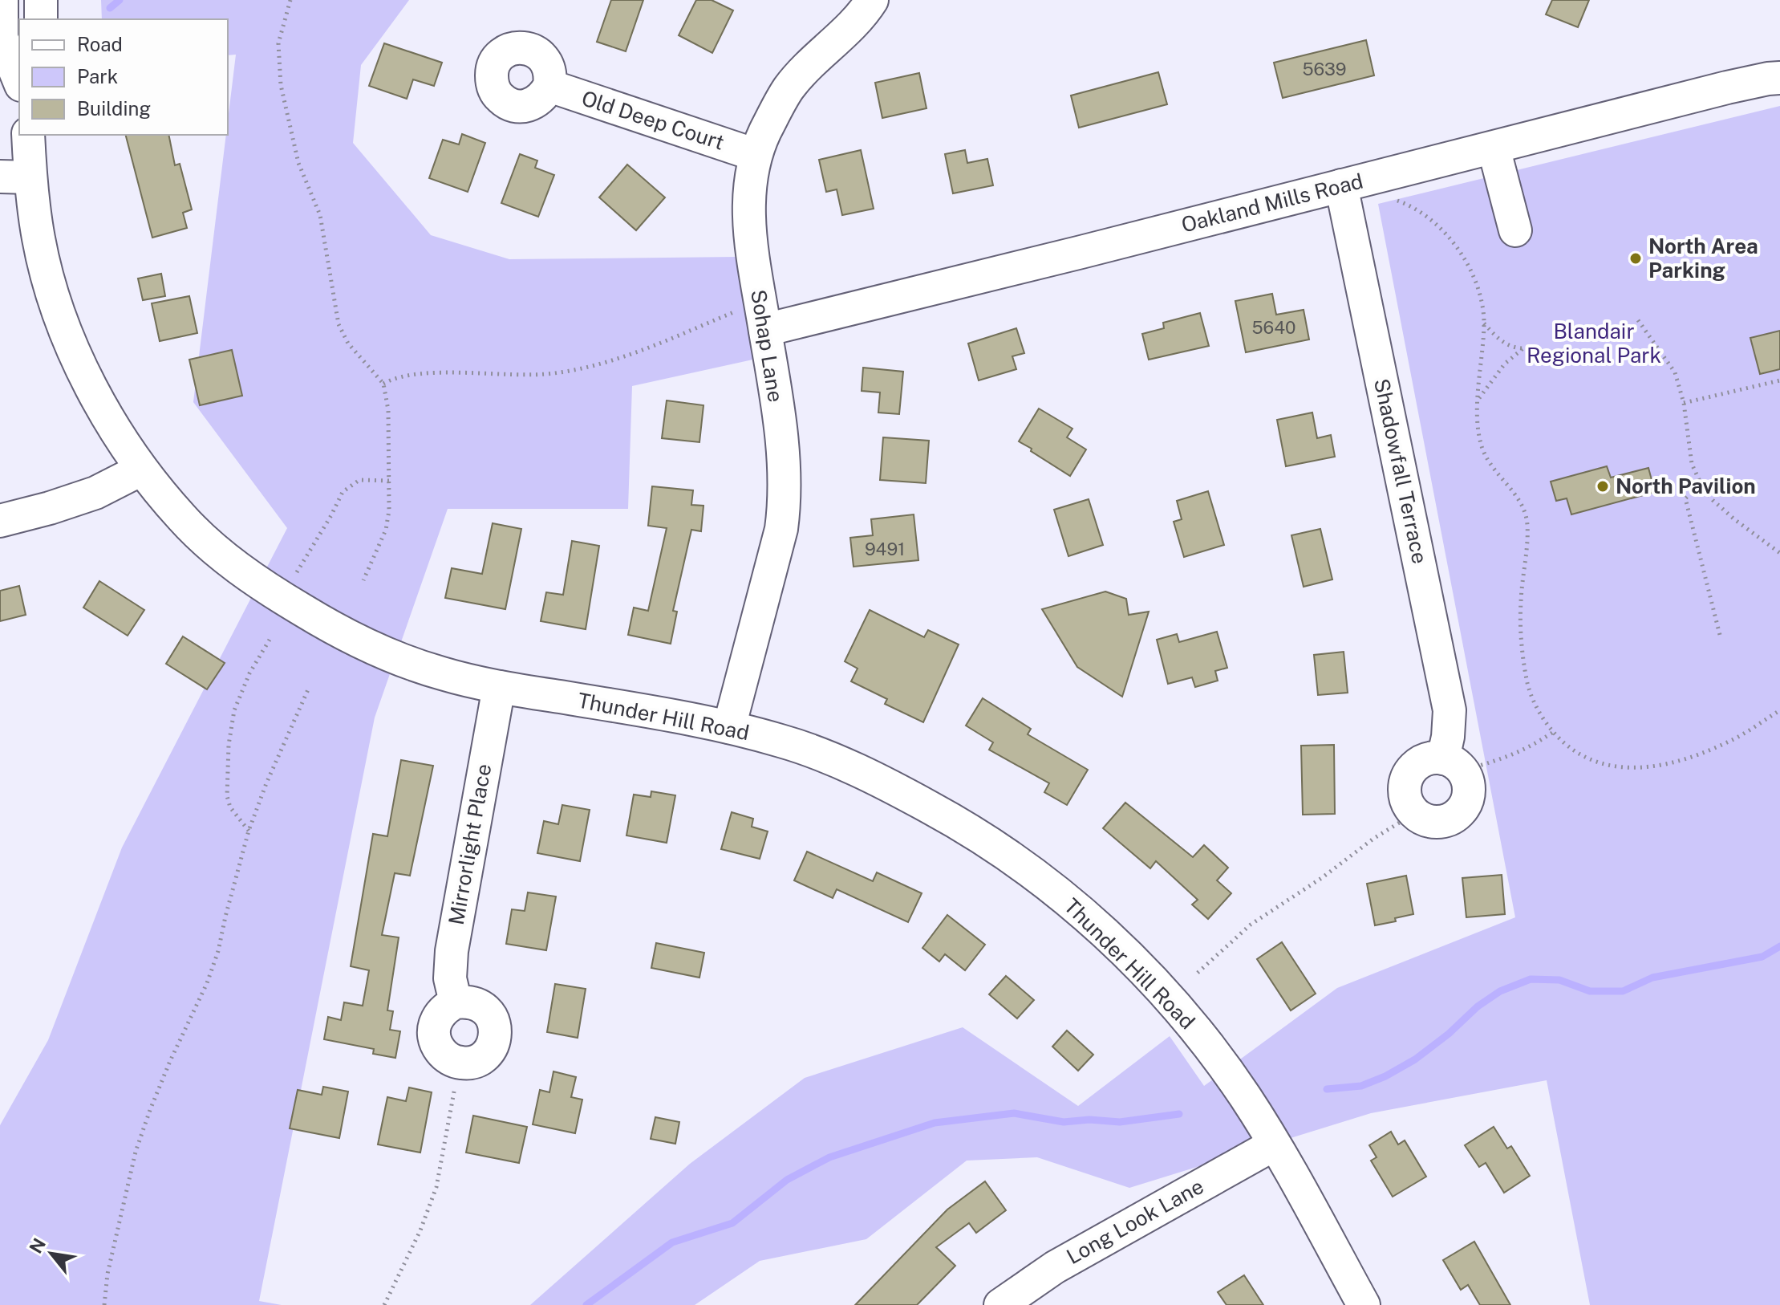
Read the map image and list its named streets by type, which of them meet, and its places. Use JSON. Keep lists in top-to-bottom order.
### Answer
{
  "streets": {
    "street": [
      "Old Deep Court",
      "Oakland Mills Road",
      "Sohap Lane",
      "Shadowfall Terrace",
      "Thunder Hill Road",
      "Mirrorlight Place",
      "Long Look Lane"
    ]
  },
  "crossings": [
    ["Old Deep Court", "Sohap Lane"],
    ["Oakland Mills Road", "Sohap Lane"],
    ["Oakland Mills Road", "Shadowfall Terrace"],
    ["Sohap Lane", "Thunder Hill Road"],
    ["Thunder Hill Road", "Mirrorlight Place"],
    ["Thunder Hill Road", "Long Look Lane"]
  ],
  "parks": ["Blandair Regional Park"],
  "places": ["North Area Parking", "North Pavilion"],
  "house_numbers": ["5639", "5640", "9491"],
  "legend": ["Road", "Park", "Building"],
  "north": "top left"
}
